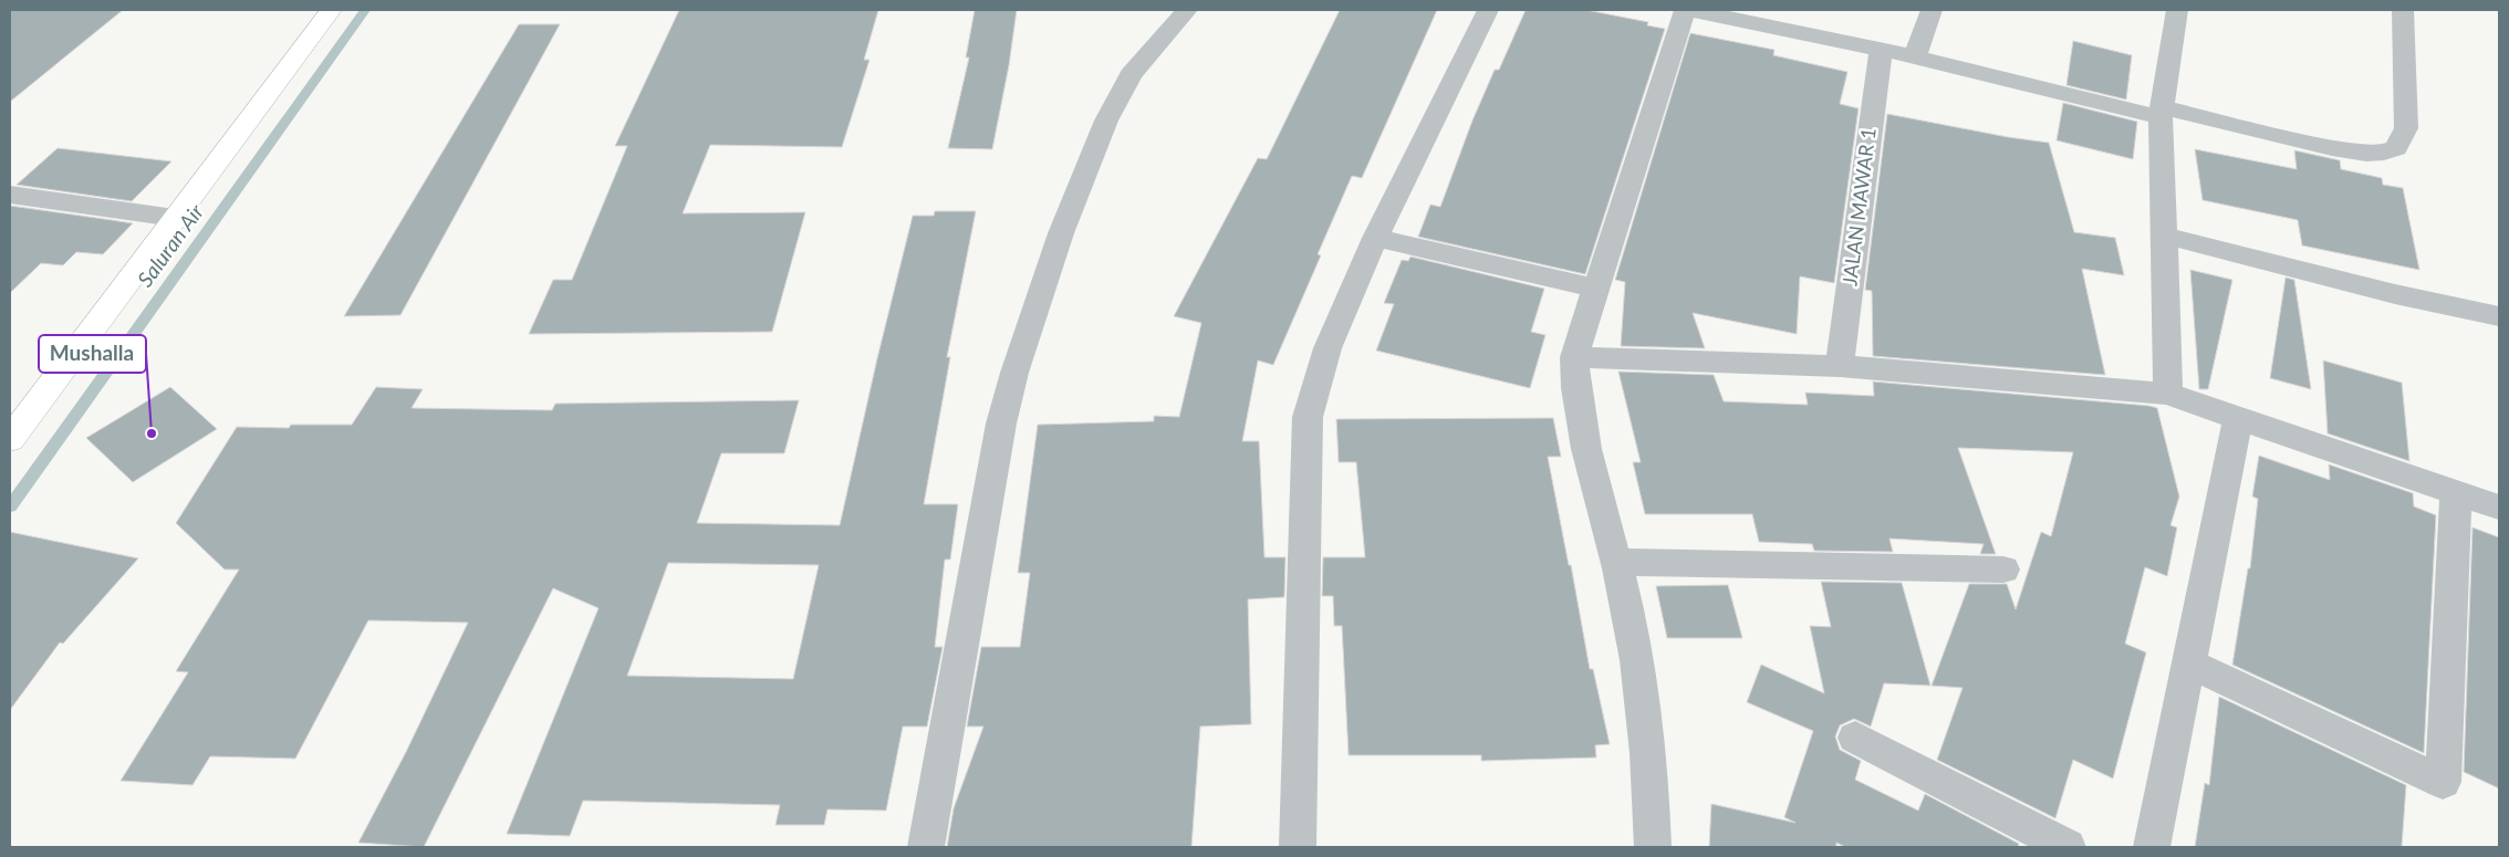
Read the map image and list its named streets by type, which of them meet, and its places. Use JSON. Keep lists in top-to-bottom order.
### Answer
{
  "streets": {
    "street": ["JALAN MAWAR 1"]
  },
  "water": ["Saluran Air"],
  "places": ["Mushalla"]
}
